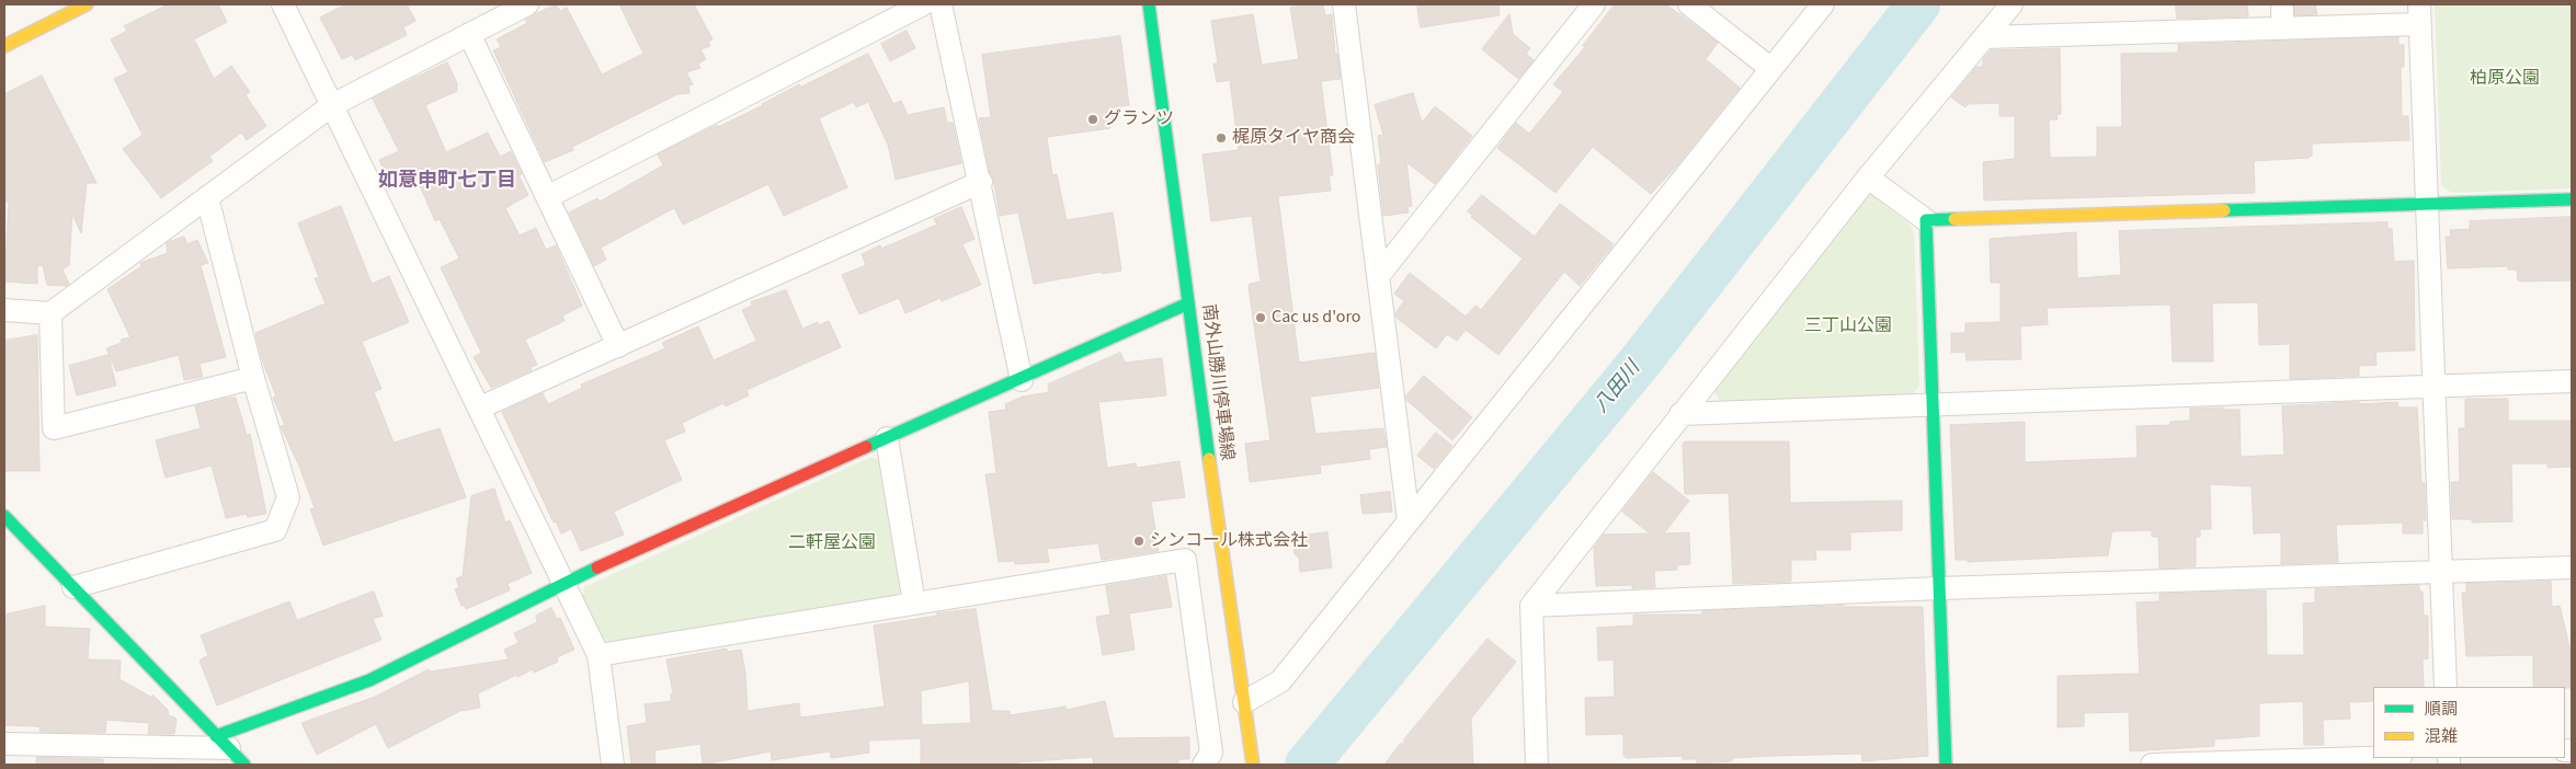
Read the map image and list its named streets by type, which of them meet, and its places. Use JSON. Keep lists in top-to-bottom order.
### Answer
{
  "streets": {
    "street": ["南外山勝川停車場線"]
  },
  "districts": ["如意申町七丁目"],
  "water": ["八田川"],
  "parks": ["柏原公園", "三丁山公園", "二軒屋公園"],
  "places": [
    "グランツ",
    "梶原タイヤ商会",
    "Cac us d'oro",
    "シンコール株式会社"
  ],
  "legend": ["順調", "混雑"]
}
